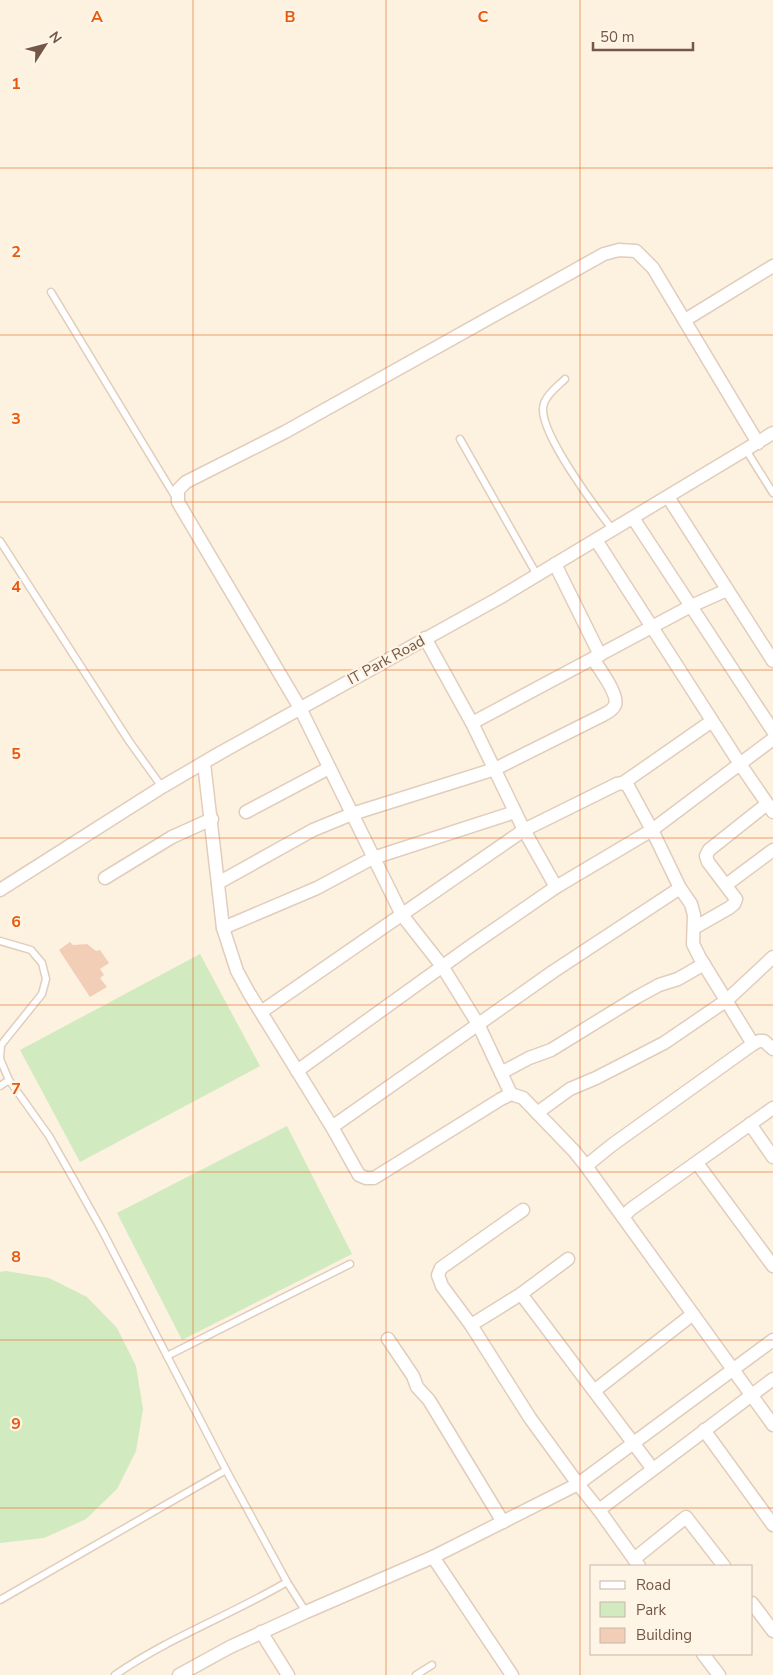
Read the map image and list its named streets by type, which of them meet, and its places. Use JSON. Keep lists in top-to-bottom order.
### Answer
{
  "streets": {
    "street": ["IT Park Road"]
  },
  "legend": ["Road", "Park", "Building"],
  "scale_bar": "50 m",
  "north": "top right",
  "grid": {
    "columns": ["A", "B", "C"],
    "rows": [
      "1",
      "2",
      "3",
      "4",
      "5",
      "6",
      "7",
      "8",
      "9"
    ]
  }
}
